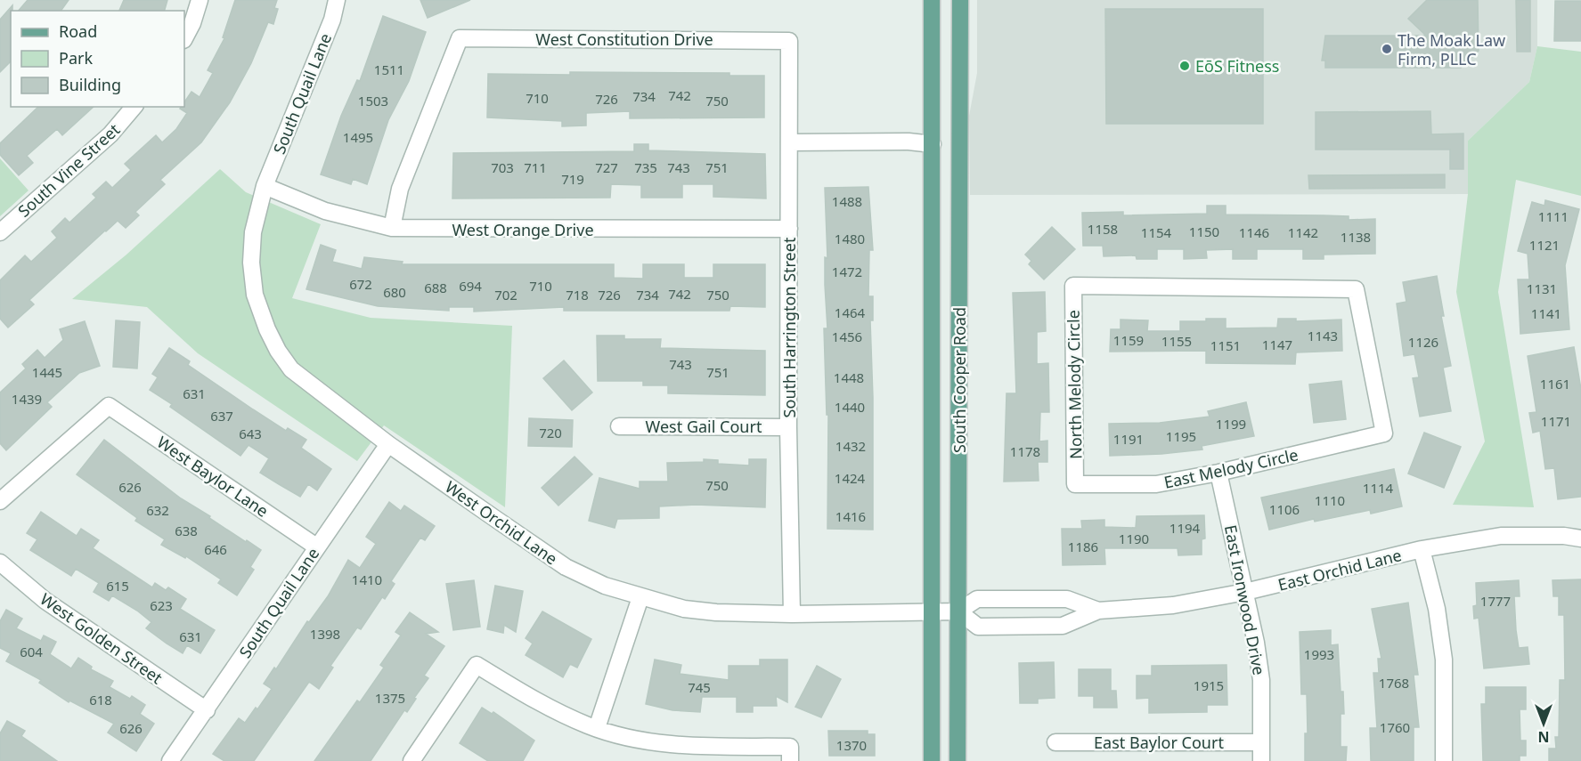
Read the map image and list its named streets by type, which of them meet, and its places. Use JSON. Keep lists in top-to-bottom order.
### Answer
{
  "streets": {
    "main road": ["South Cooper Road"],
    "street": [
      "West Constitution Drive",
      "South Quail Lane",
      "South Vine Street",
      "West Orange Drive",
      "South Harrington Street",
      "North Melody Circle",
      "West Gail Court",
      "East Melody Circle",
      "West Baylor Lane",
      "West Orchid Lane",
      "East Orchid Lane",
      "East Ironwood Drive",
      "West Golden Street",
      "East Baylor Court"
    ]
  },
  "crossings": [
    ["West Constitution Drive", "West Orange Drive"],
    ["West Constitution Drive", "South Harrington Street"],
    ["South Quail Lane", "West Orange Drive"],
    ["South Quail Lane", "West Baylor Lane"],
    ["South Quail Lane", "West Orchid Lane"],
    ["South Quail Lane", "West Golden Street"],
    ["West Orange Drive", "South Harrington Street"],
    ["West Orange Drive", "West Orchid Lane"],
    ["South Harrington Street", "West Gail Court"],
    ["South Harrington Street", "West Orchid Lane"],
    ["South Cooper Road", "West Orchid Lane"],
    ["South Cooper Road", "East Orchid Lane"],
    ["North Melody Circle", "East Melody Circle"],
    ["East Melody Circle", "East Ironwood Drive"],
    ["West Orchid Lane", "East Orchid Lane"],
    ["East Orchid Lane", "East Ironwood Drive"],
    ["East Ironwood Drive", "East Baylor Court"]
  ],
  "places": ["The Moak Law Firm, PLLC", "EōS Fitness"],
  "house_numbers": [
    "1511",
    "742",
    "734",
    "710",
    "726",
    "1503",
    "750",
    "1495",
    "703",
    "711",
    "727",
    "735",
    "743",
    "751",
    "719",
    "1488",
    "1111",
    "1158",
    "1150",
    "1154",
    "1146",
    "1142",
    "1138",
    "1480",
    "1121",
    "1472",
    "672",
    "694",
    "710",
    "688",
    "1131",
    "680",
    "742",
    "702",
    "718",
    "726",
    "734",
    "750",
    "1464",
    "1141",
    "1143",
    "1456",
    "1159",
    "1155",
    "1126",
    "1147",
    "1151",
    "743",
    "1445",
    "751",
    "1448",
    "1161",
    "631",
    "1439",
    "1440",
    "637",
    "1171",
    "1199",
    "720",
    "643",
    "1195",
    "1191",
    "1432",
    "1178",
    "1424",
    "750",
    "626",
    "1114",
    "1110",
    "1106",
    "632",
    "1416",
    "1194",
    "638",
    "1190",
    "1186",
    "646",
    "1410",
    "615",
    "1777",
    "623",
    "1398",
    "631",
    "604",
    "1993",
    "1768",
    "1915",
    "745",
    "1375",
    "618",
    "1760",
    "626",
    "1370"
  ],
  "legend": ["Road", "Park", "Building"],
  "north": "bottom"
}
